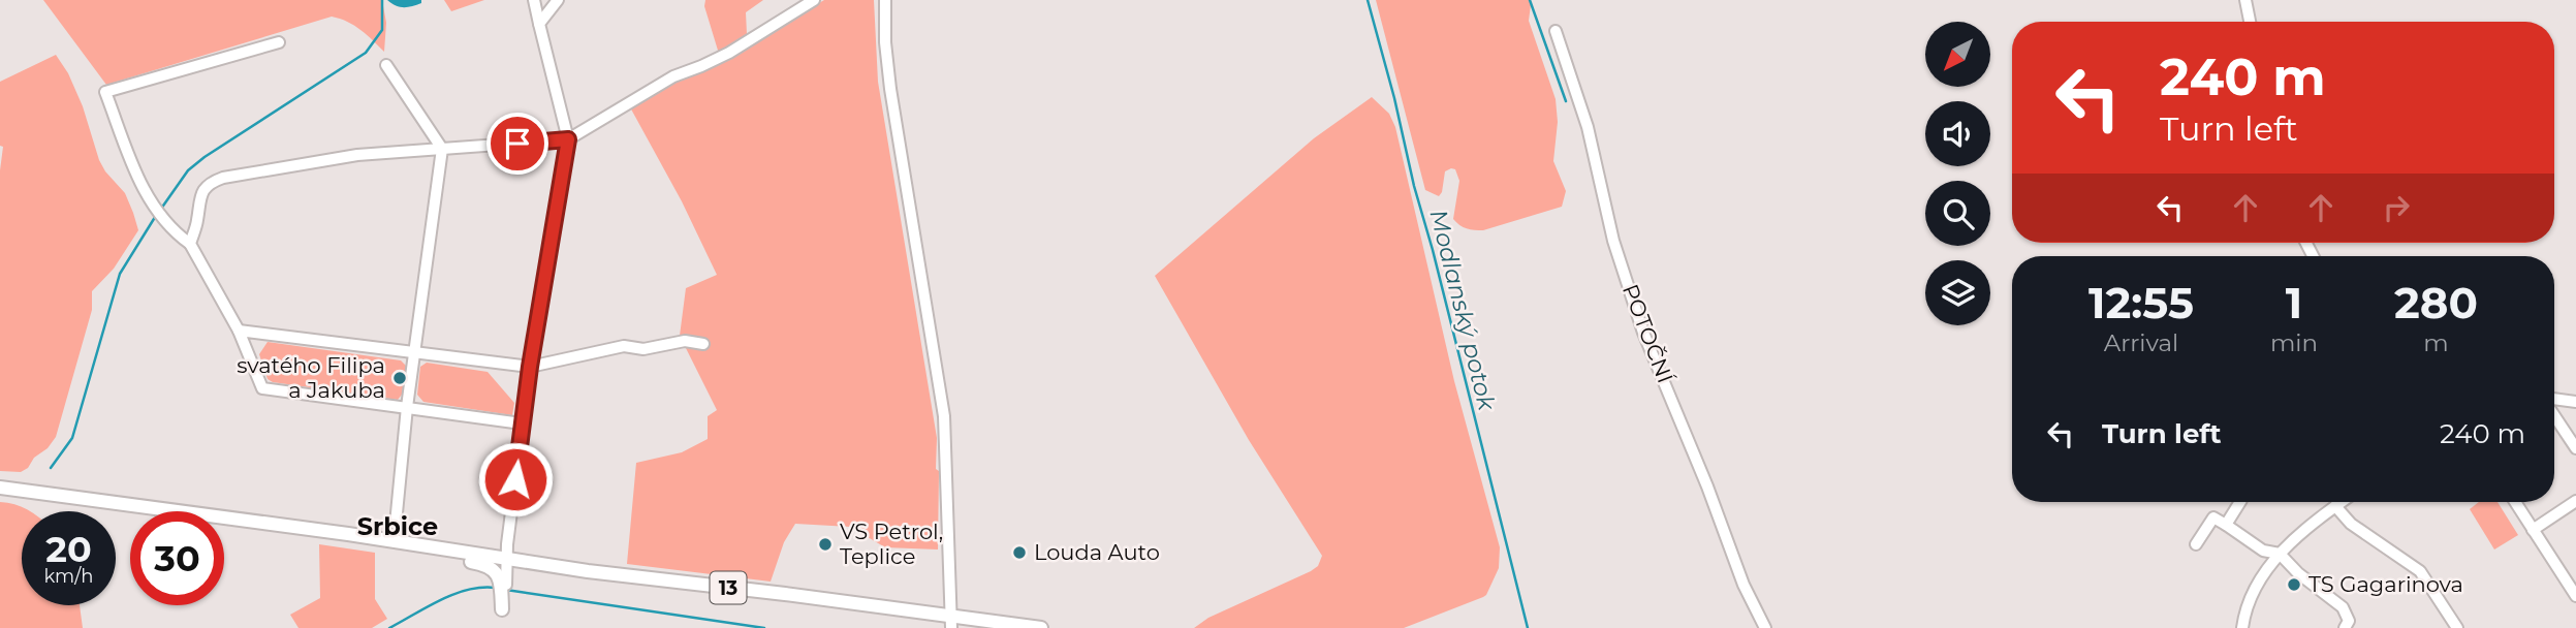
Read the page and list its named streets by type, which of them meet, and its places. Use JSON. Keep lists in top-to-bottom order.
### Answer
{
  "streets": {
    "main road": ["13"],
    "street": ["POTOČNÍ"]
  },
  "districts": ["Srbice"],
  "water": ["Modlanský potok"],
  "places": [
    "svatého Filipa a Jakuba",
    "VS Petrol, Teplice",
    "Louda Auto",
    "TS Gagarinova"
  ],
  "north": "bottom left",
  "page": {
    "turn": ["240 m", "Turn left"],
    "eta": [
      "12:55",
      "Arrival",
      "1",
      "min",
      "280",
      "m"
    ],
    "list": [
      {
        "name": "Turn left",
        "value": "240 m"
      }
    ],
    "speed": "20 km/h",
    "limit": "30"
  }
}
